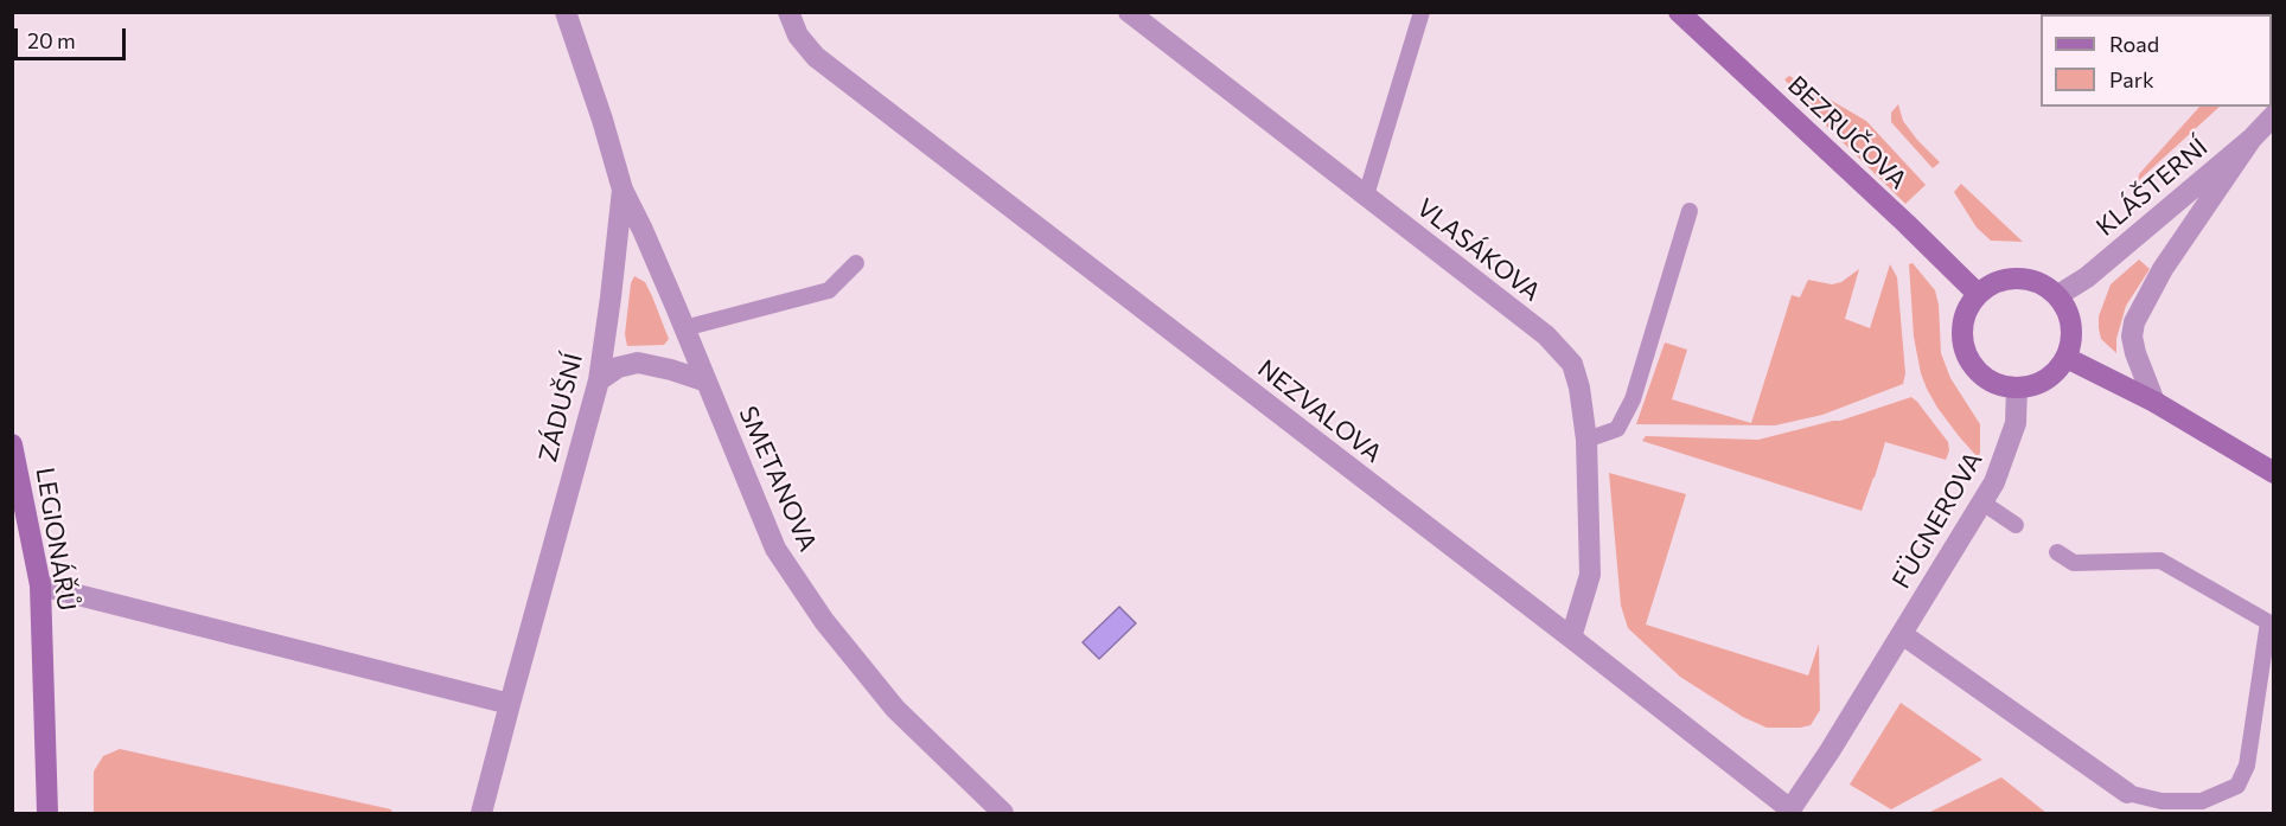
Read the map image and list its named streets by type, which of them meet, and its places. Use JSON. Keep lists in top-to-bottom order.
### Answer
{
  "streets": {
    "street": [
      "BEZRUČOVA",
      "KLÁŠTERNÍ",
      "VLASÁKOVA",
      "ZÁDUŠNÍ",
      "NEZVALOVA",
      "SMETANOVA",
      "FÜGNEROVA",
      "LEGIONÁŘŮ"
    ]
  },
  "crossings": [
    ["BEZRUČOVA", "KLÁŠTERNÍ"],
    ["BEZRUČOVA", "FÜGNEROVA"],
    ["KLÁŠTERNÍ", "FÜGNEROVA"],
    ["VLASÁKOVA", "NEZVALOVA"],
    ["ZÁDUŠNÍ", "SMETANOVA"],
    ["NEZVALOVA", "FÜGNEROVA"]
  ],
  "legend": ["Road", "Park"],
  "scale_bar": "20 m"
}
